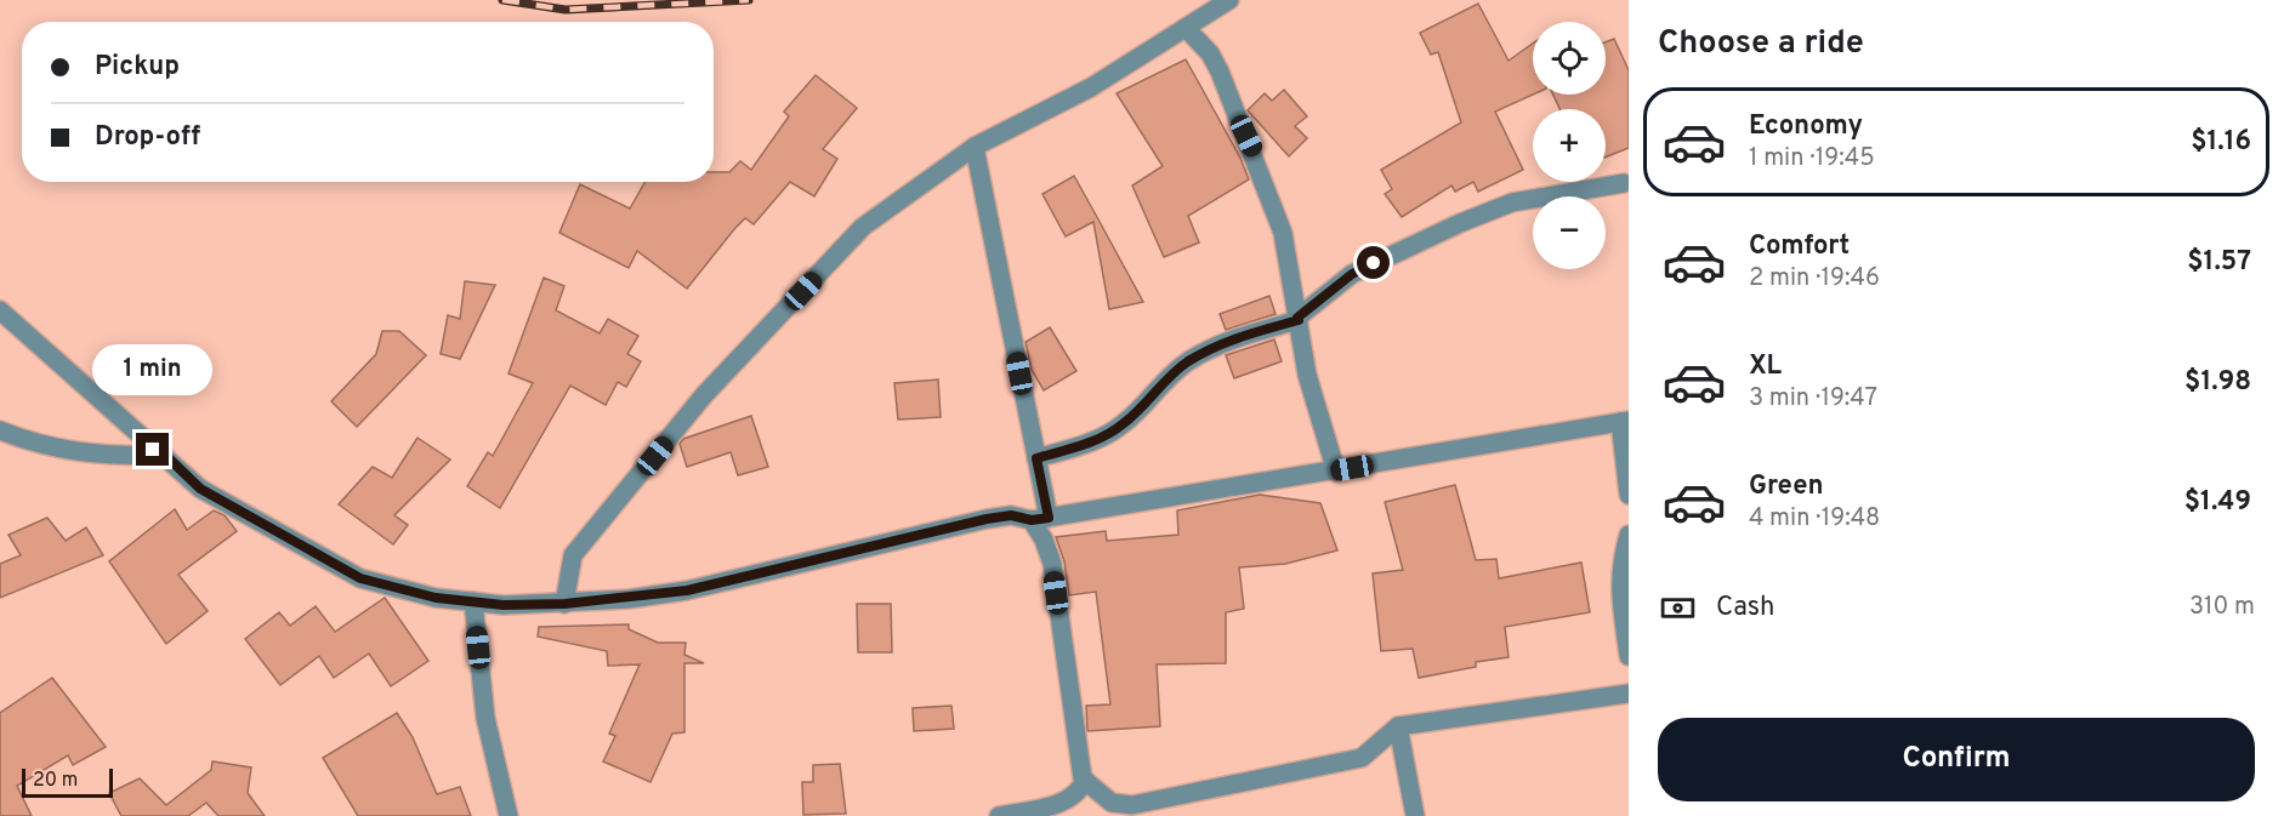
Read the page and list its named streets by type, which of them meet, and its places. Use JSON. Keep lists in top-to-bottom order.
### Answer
{
  "scale_bar": "20 m",
  "page": {
    "heading": "Choose a ride",
    "map_buttons": ["+", "−"],
    "banner": ["Pickup", "Drop-off"],
    "list": [
      {
        "name": "Economy",
        "note": "1 min · 19:45",
        "value": "$1.16"
      },
      {
        "name": "Comfort",
        "note": "2 min · 19:46",
        "value": "$1.57"
      },
      {
        "name": "XL",
        "note": "3 min · 19:47",
        "value": "$1.98"
      },
      {
        "name": "Green",
        "note": "4 min · 19:48",
        "value": "$1.49"
      }
    ],
    "bubble": "1 min",
    "pay": ["Cash", "310 m"],
    "buttons": "Confirm",
    "scale": "20 m"
  }
}
